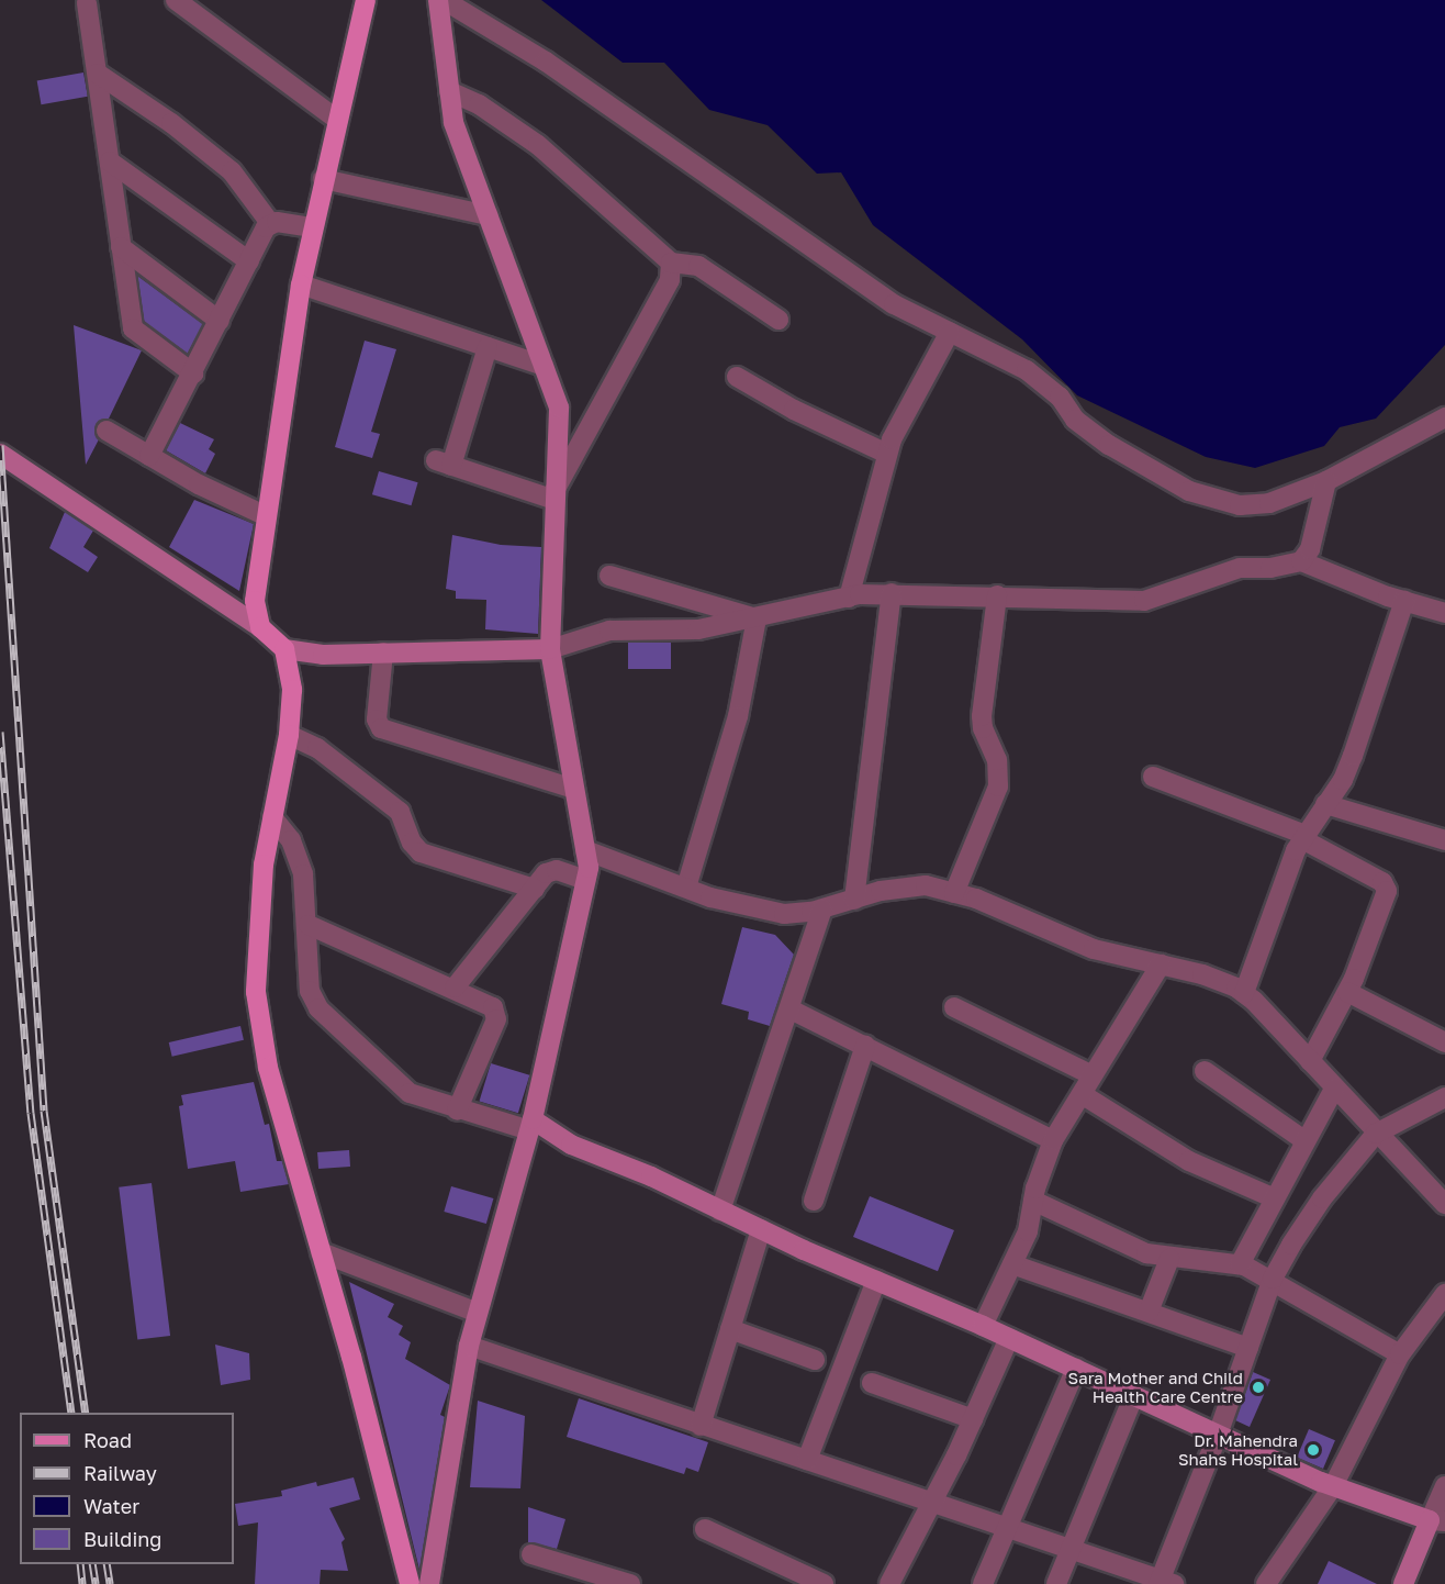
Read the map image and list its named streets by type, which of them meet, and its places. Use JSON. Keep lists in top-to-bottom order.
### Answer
{
  "places": ["Sara Mother and Child Health Care Centre", "Dr. Mahendra Shahs Hospital"],
  "legend": [
    "Road",
    "Railway",
    "Water",
    "Building"
  ]
}
